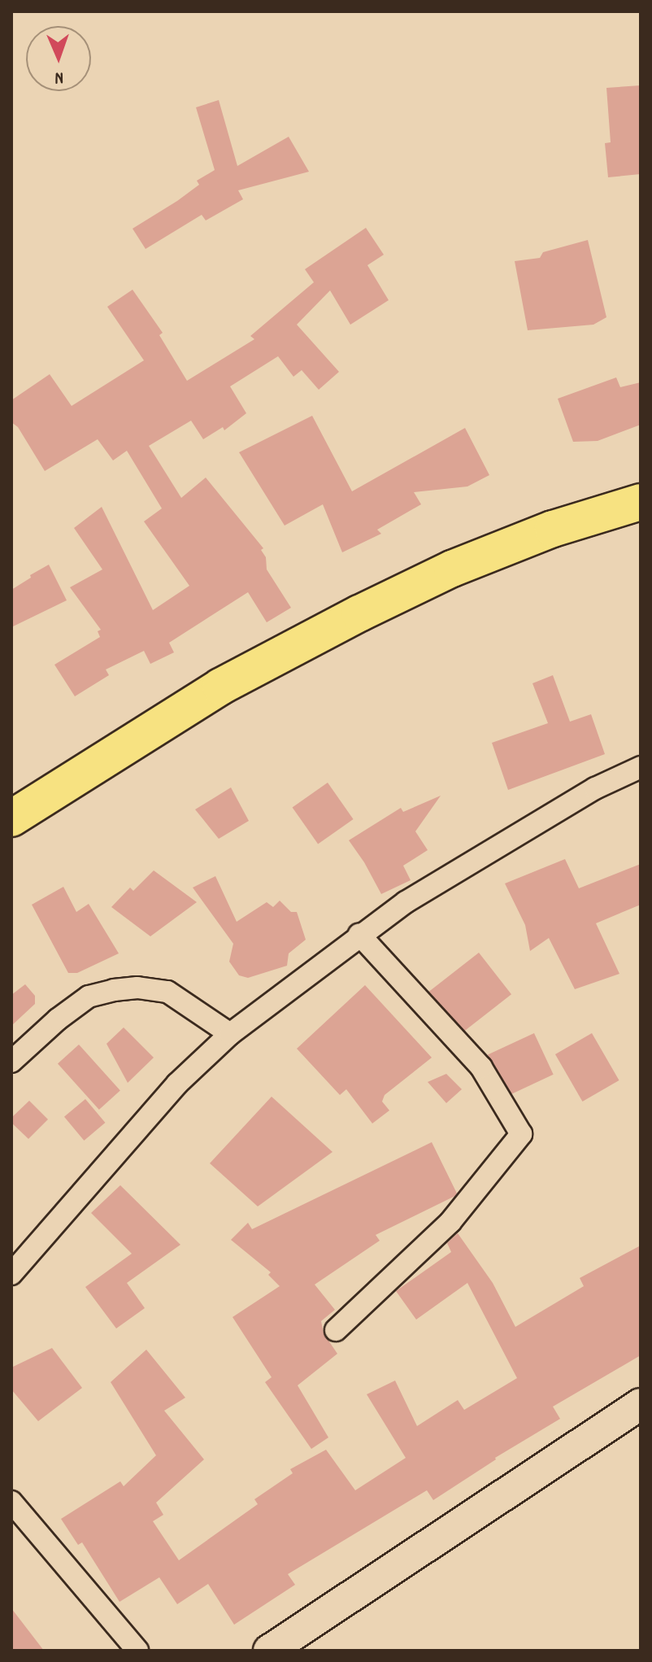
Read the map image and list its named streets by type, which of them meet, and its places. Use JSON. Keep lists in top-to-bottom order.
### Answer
{
  "north": "bottom"
}
